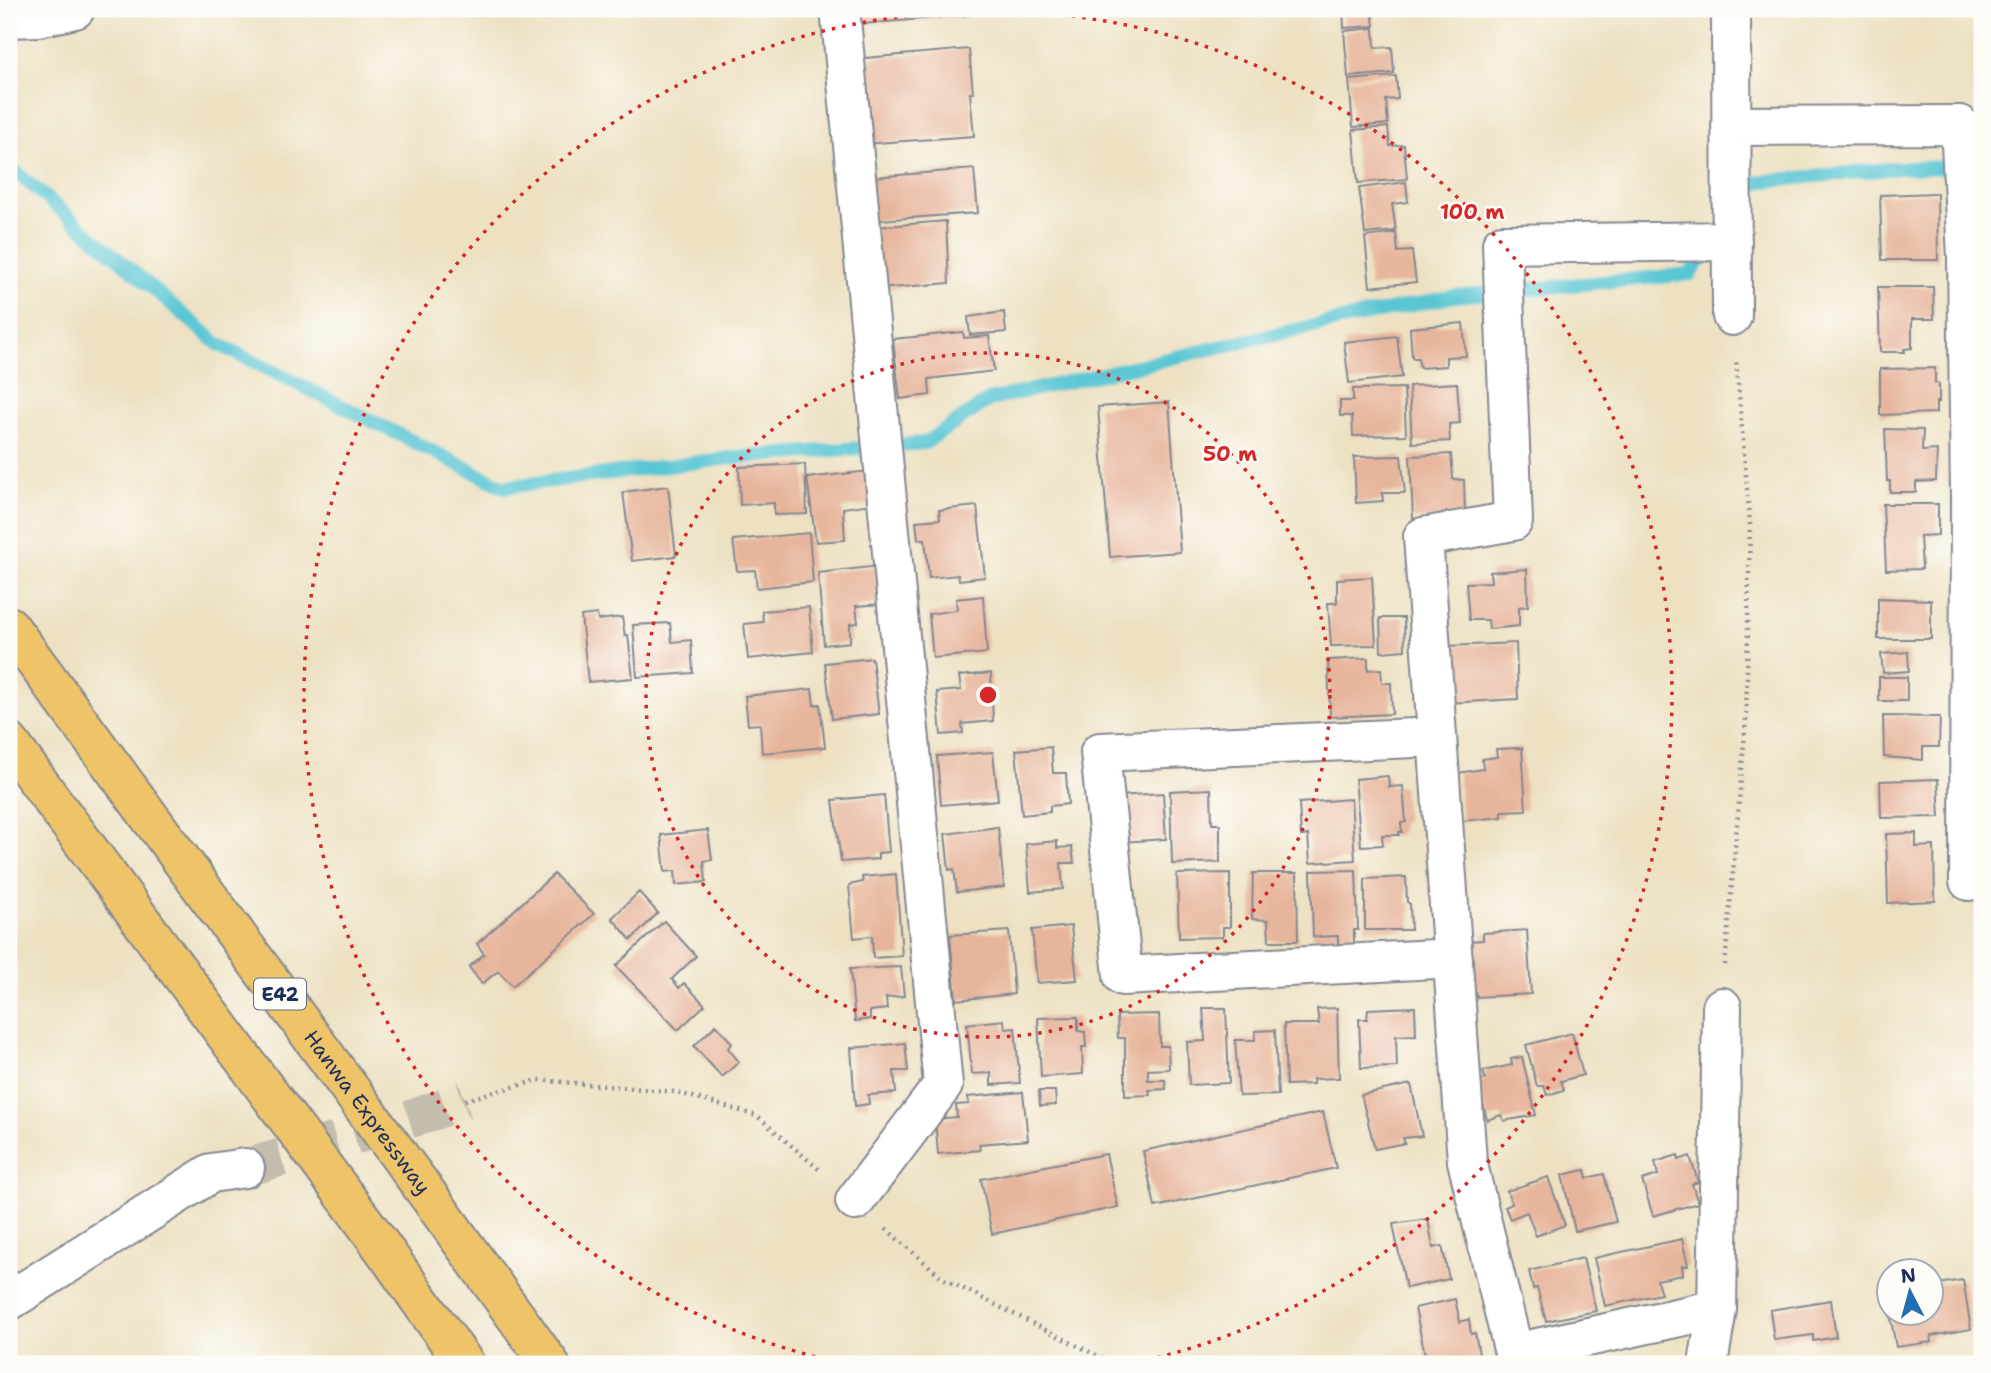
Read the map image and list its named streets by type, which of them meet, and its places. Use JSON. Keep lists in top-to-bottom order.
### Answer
{
  "streets": {
    "highway": ["E42", "Hanwa Expressway"]
  },
  "north": "top",
  "rings": ["100 m", "50 m"]
}
